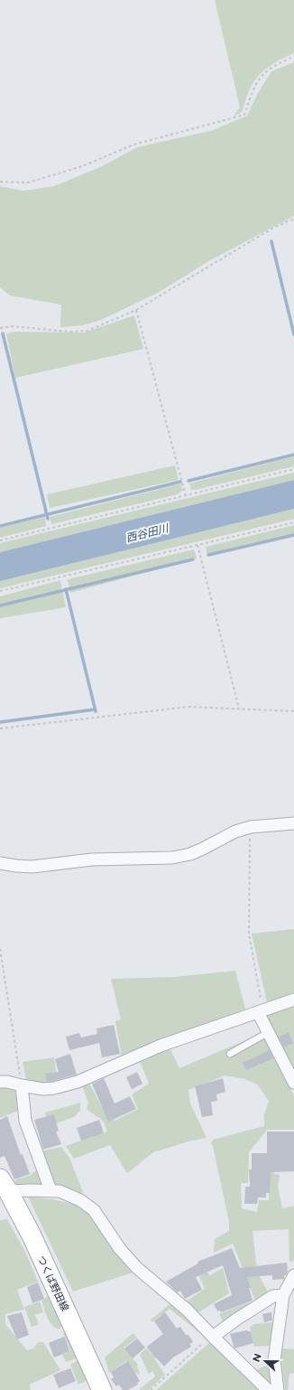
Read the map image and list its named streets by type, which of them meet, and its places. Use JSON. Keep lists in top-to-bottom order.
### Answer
{
  "streets": {
    "main road": ["つくば野田線"]
  },
  "water": ["西谷田川"],
  "north": "left"
}
